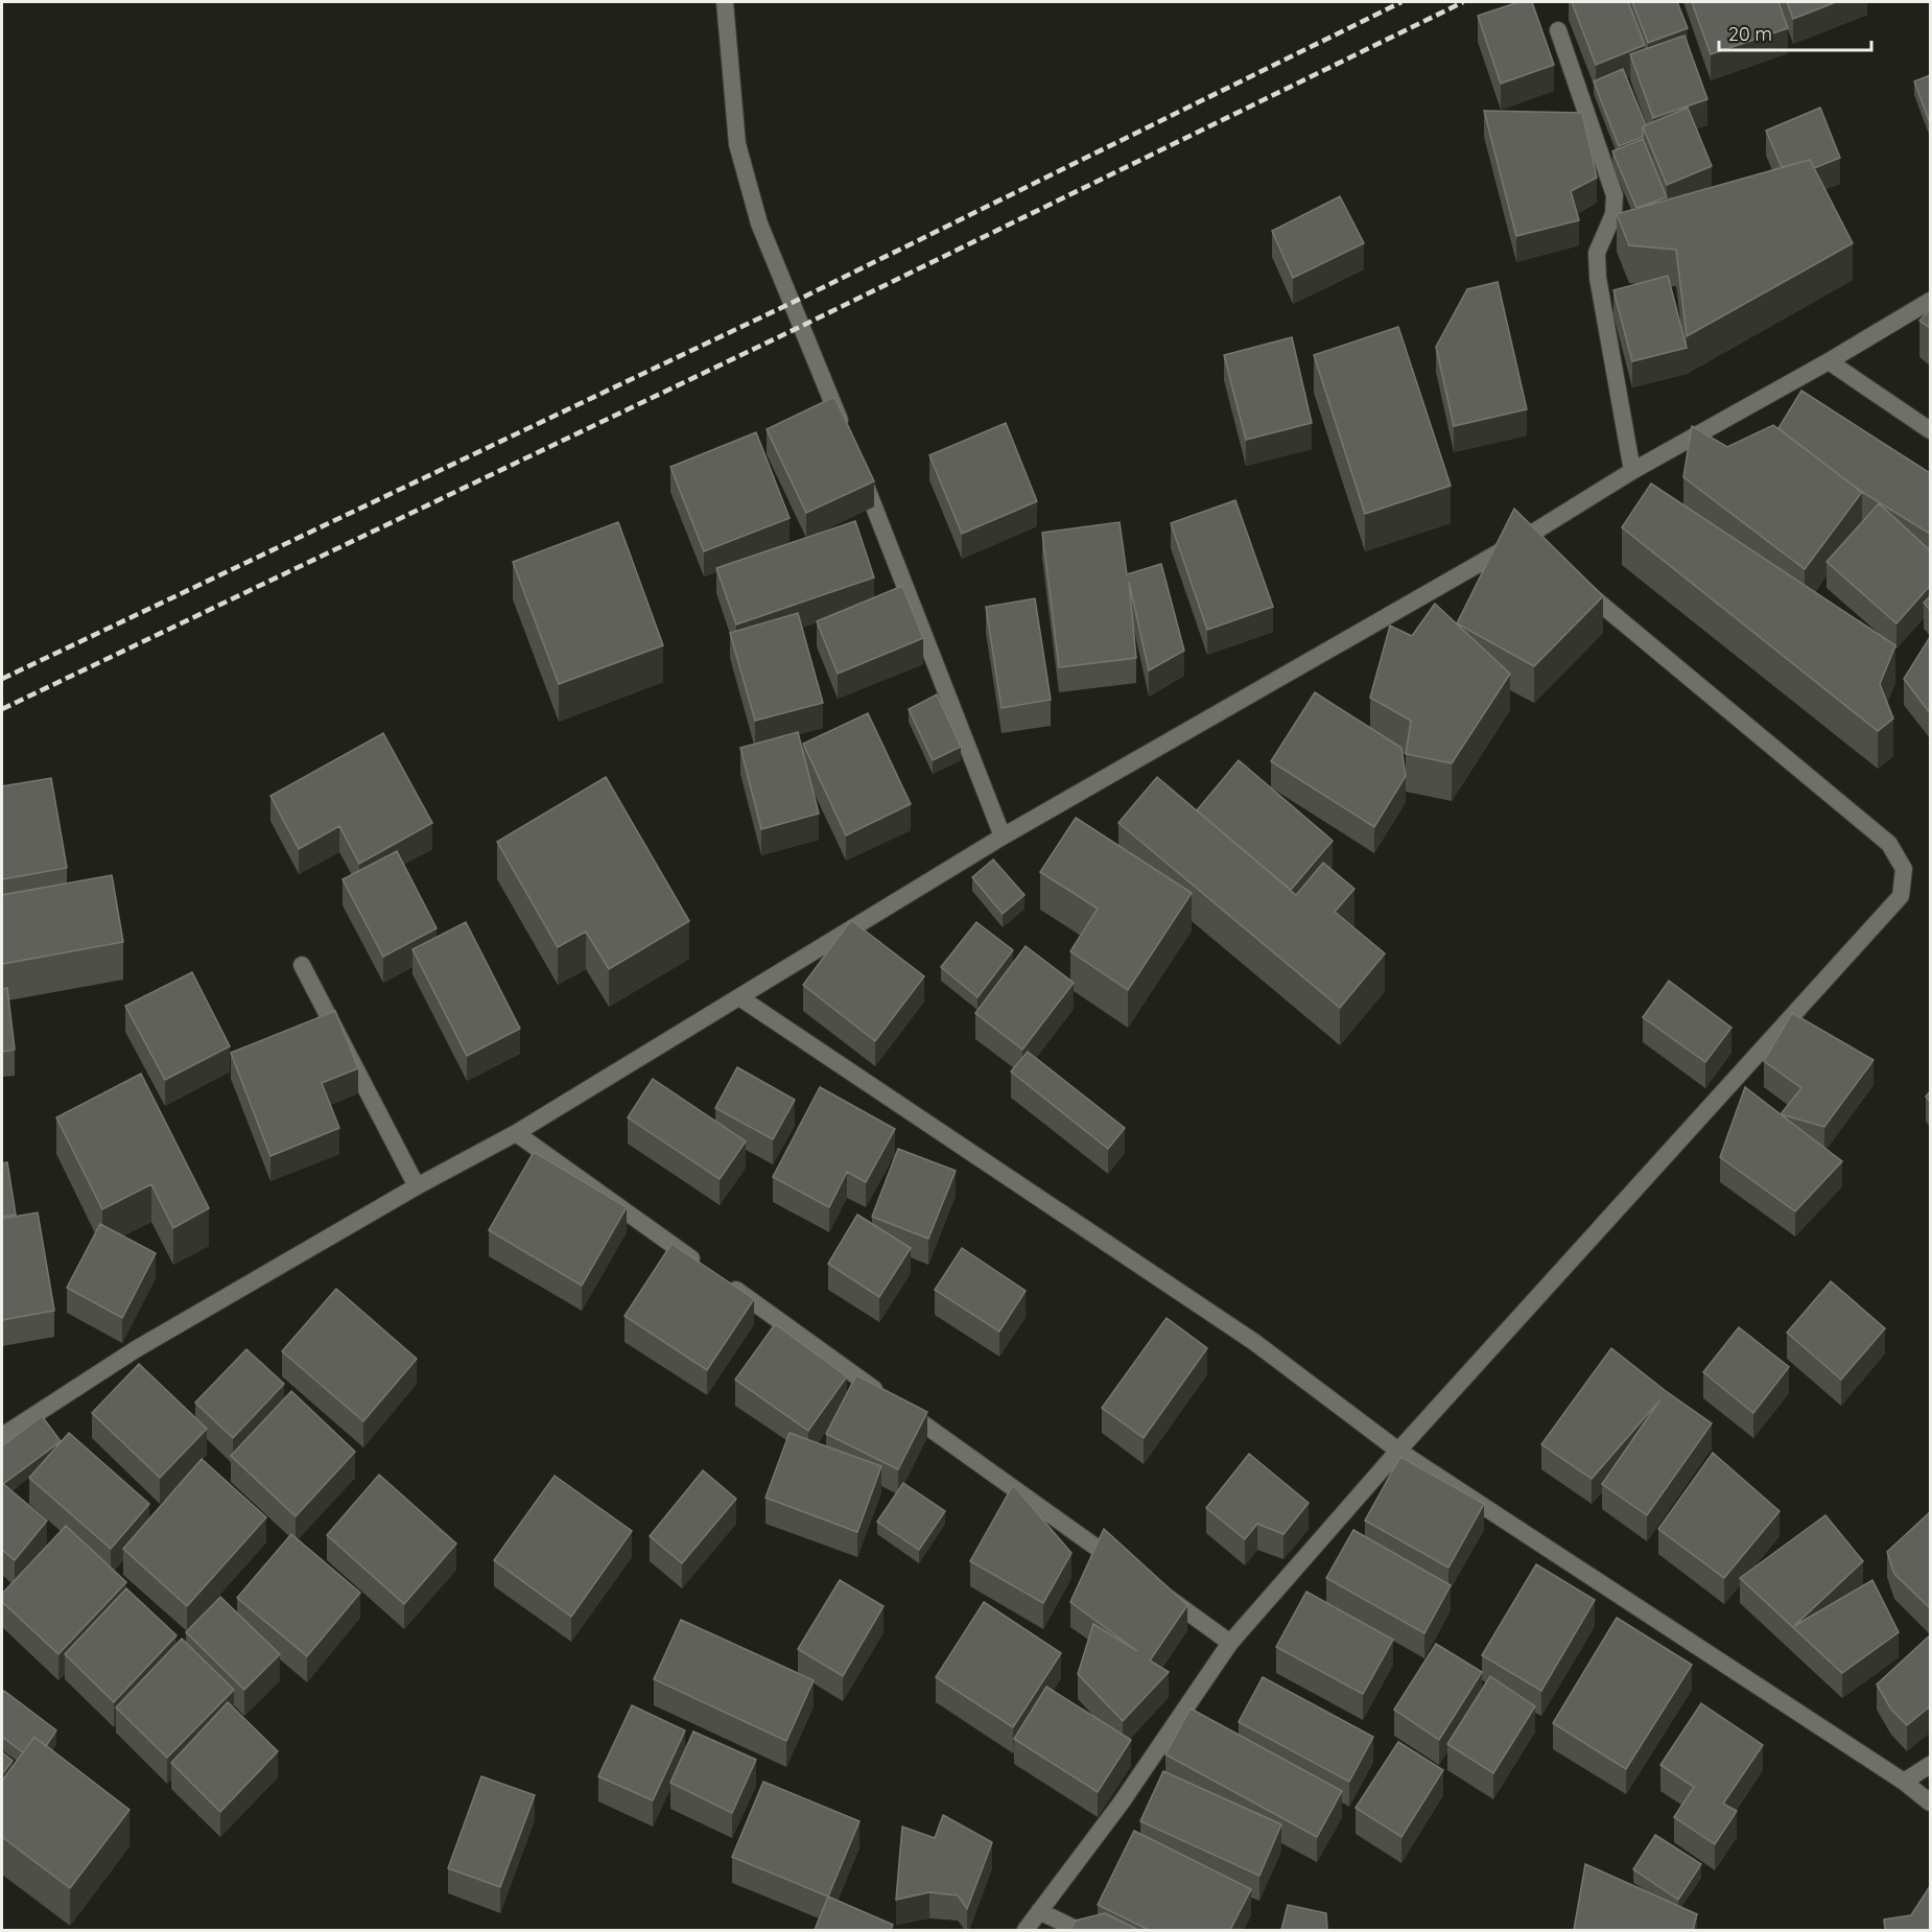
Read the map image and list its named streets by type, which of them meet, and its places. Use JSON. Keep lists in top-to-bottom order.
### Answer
{
  "scale_bar": "20 m"
}
